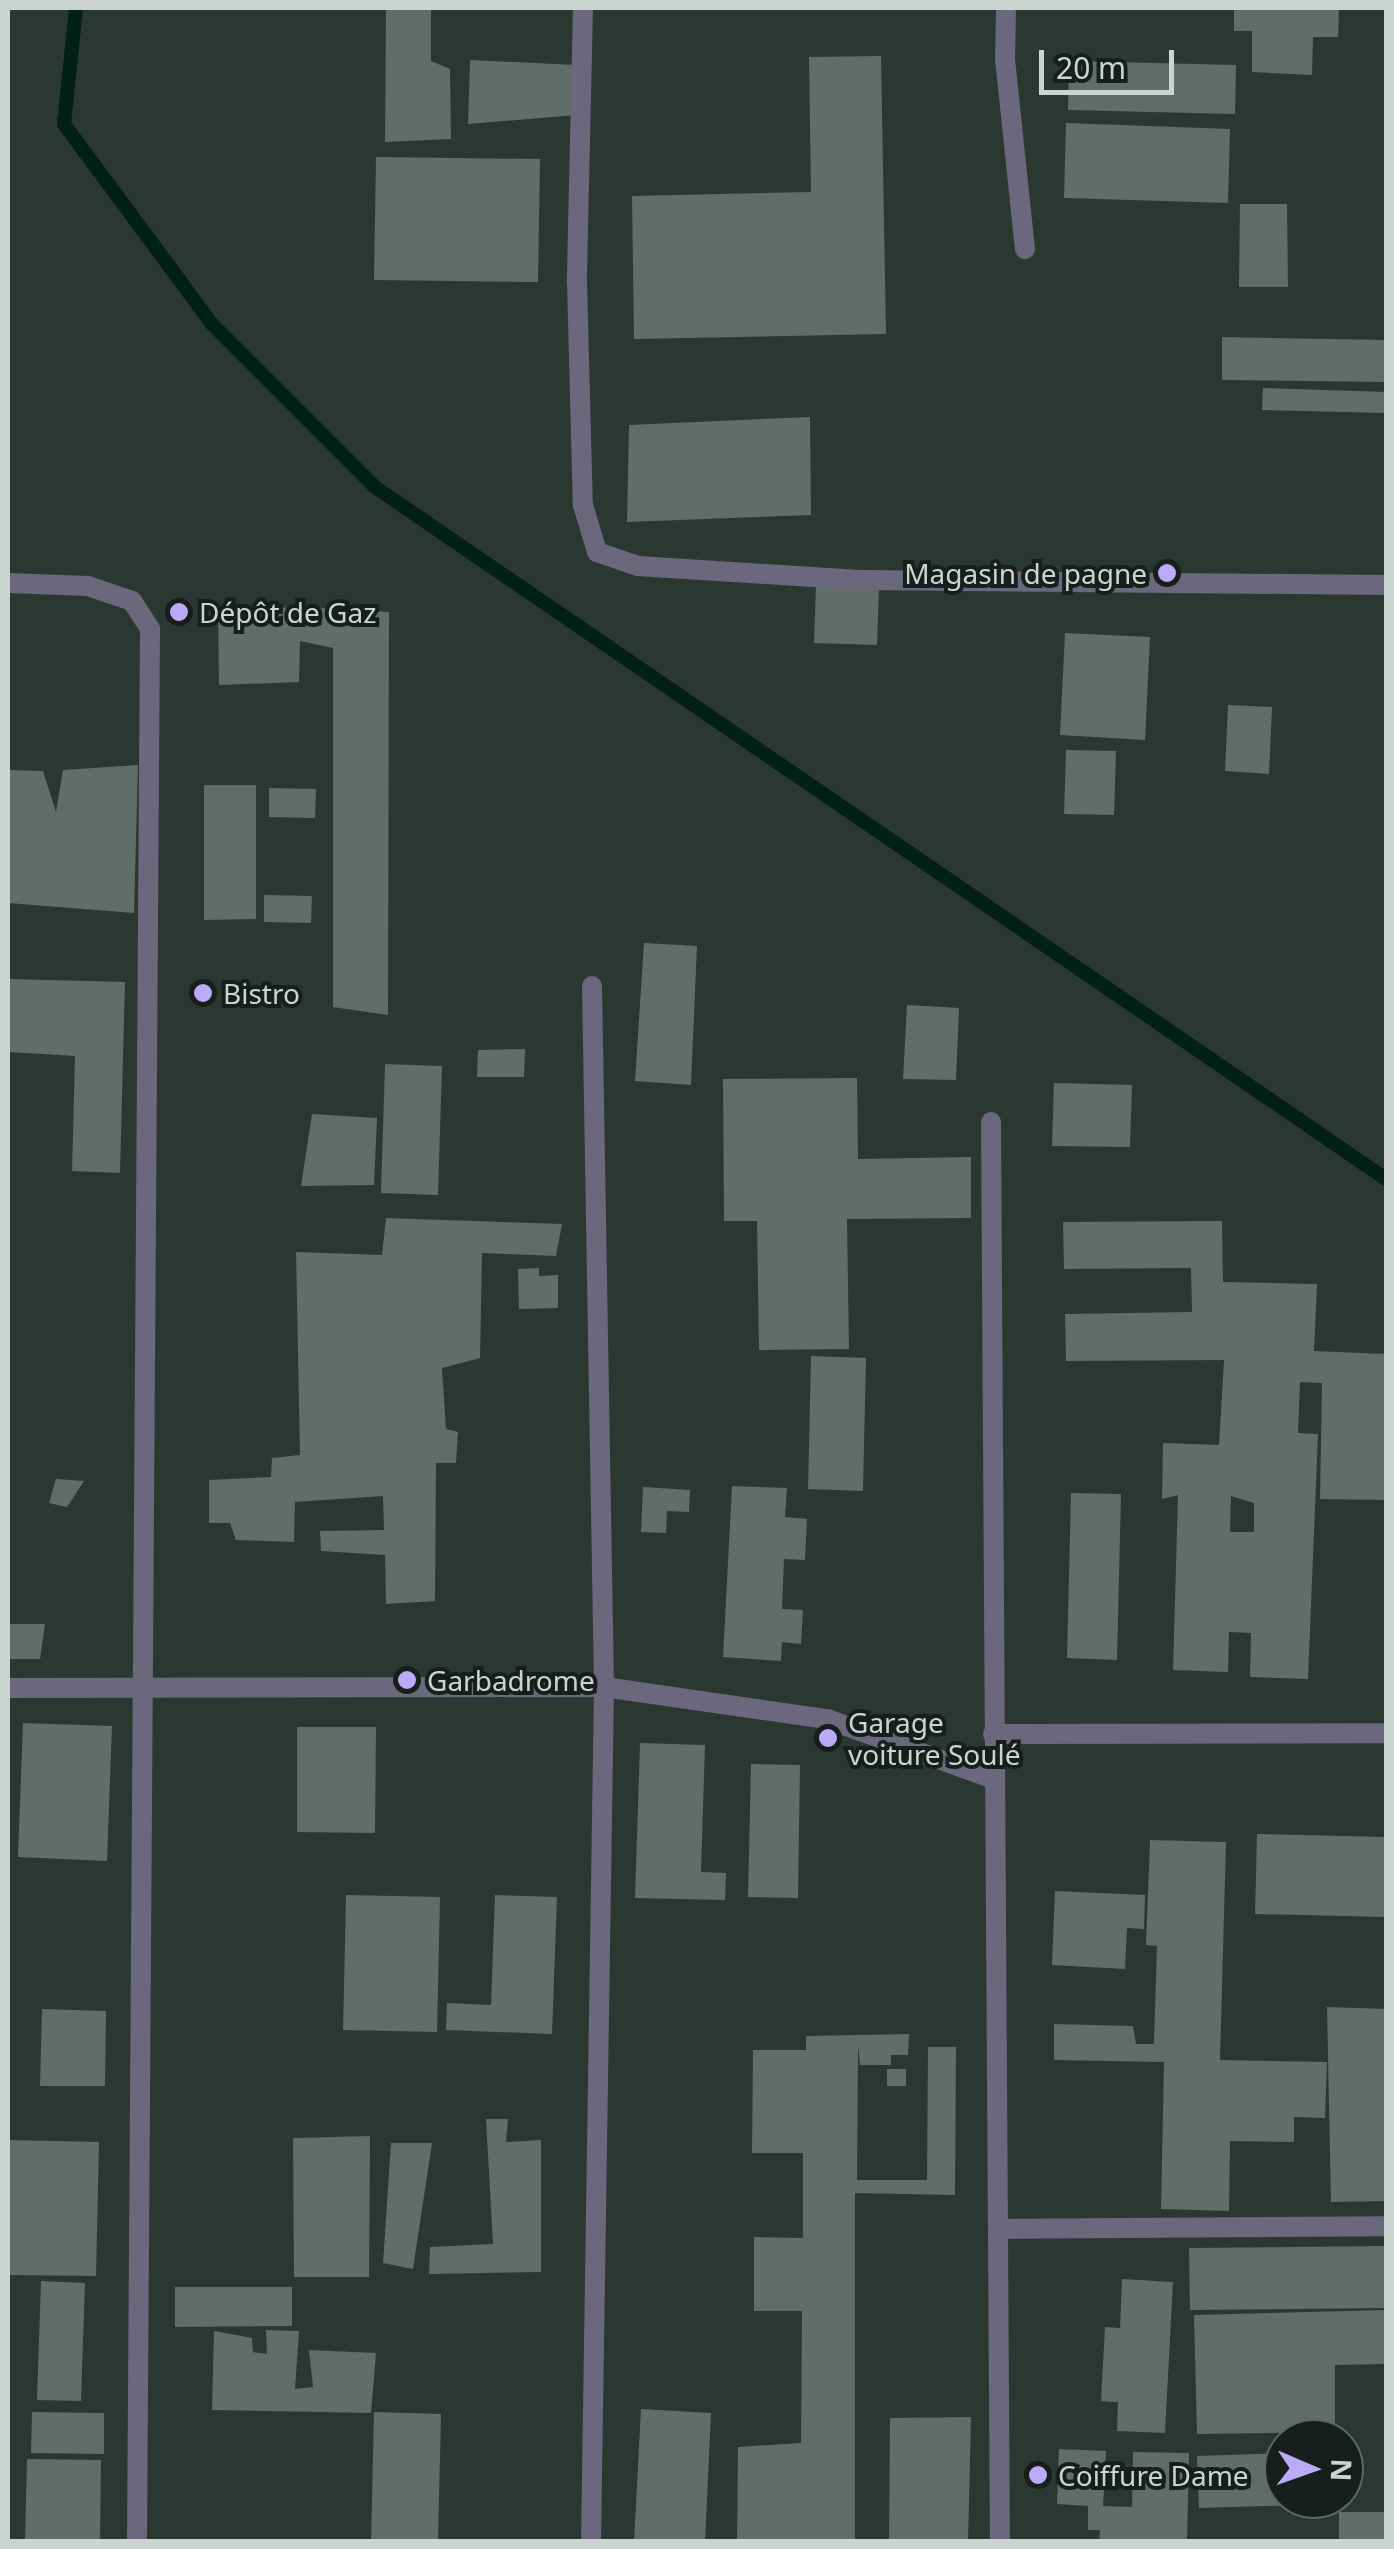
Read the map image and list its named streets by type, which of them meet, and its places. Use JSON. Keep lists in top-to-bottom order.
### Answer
{
  "places": [
    "Magasin de pagne",
    "Dépôt de Gaz",
    "Bistro",
    "Garbadrome",
    "Garage voiture Soulé",
    "Coiffure Dame"
  ],
  "scale_bar": "20 m",
  "north": "right"
}
